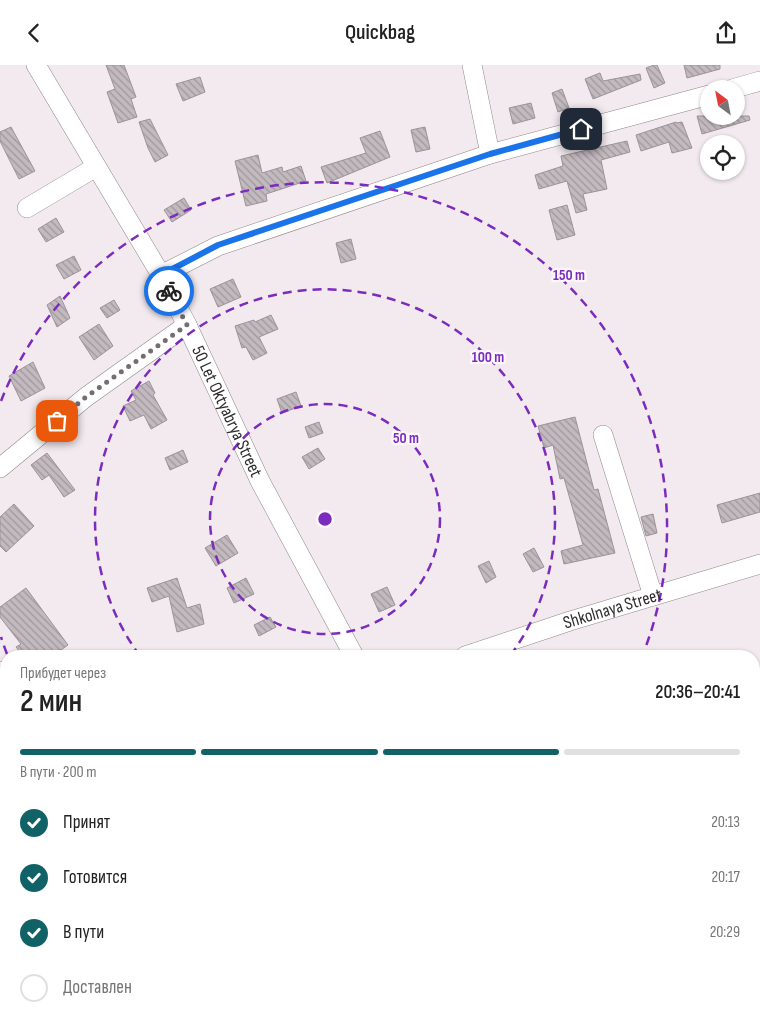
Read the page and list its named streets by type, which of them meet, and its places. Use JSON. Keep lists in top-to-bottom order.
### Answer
{
  "streets": {
    "street": ["50 Let Oktyabrya Street", "Shkolnaya Street"]
  },
  "north": "top left",
  "page": {
    "header": "Quickbag",
    "heading": ["2 мин", "Прибудет через", "20:36–20:41"],
    "bar": "В пути · 200 m",
    "list": [
      ["Принят", "20:13"],
      ["Готовится", "20:17"],
      ["В пути", "20:29"],
      "Доставлен"
    ]
  },
  "rings": ["150 m", "100 m", "50 m"]
}
